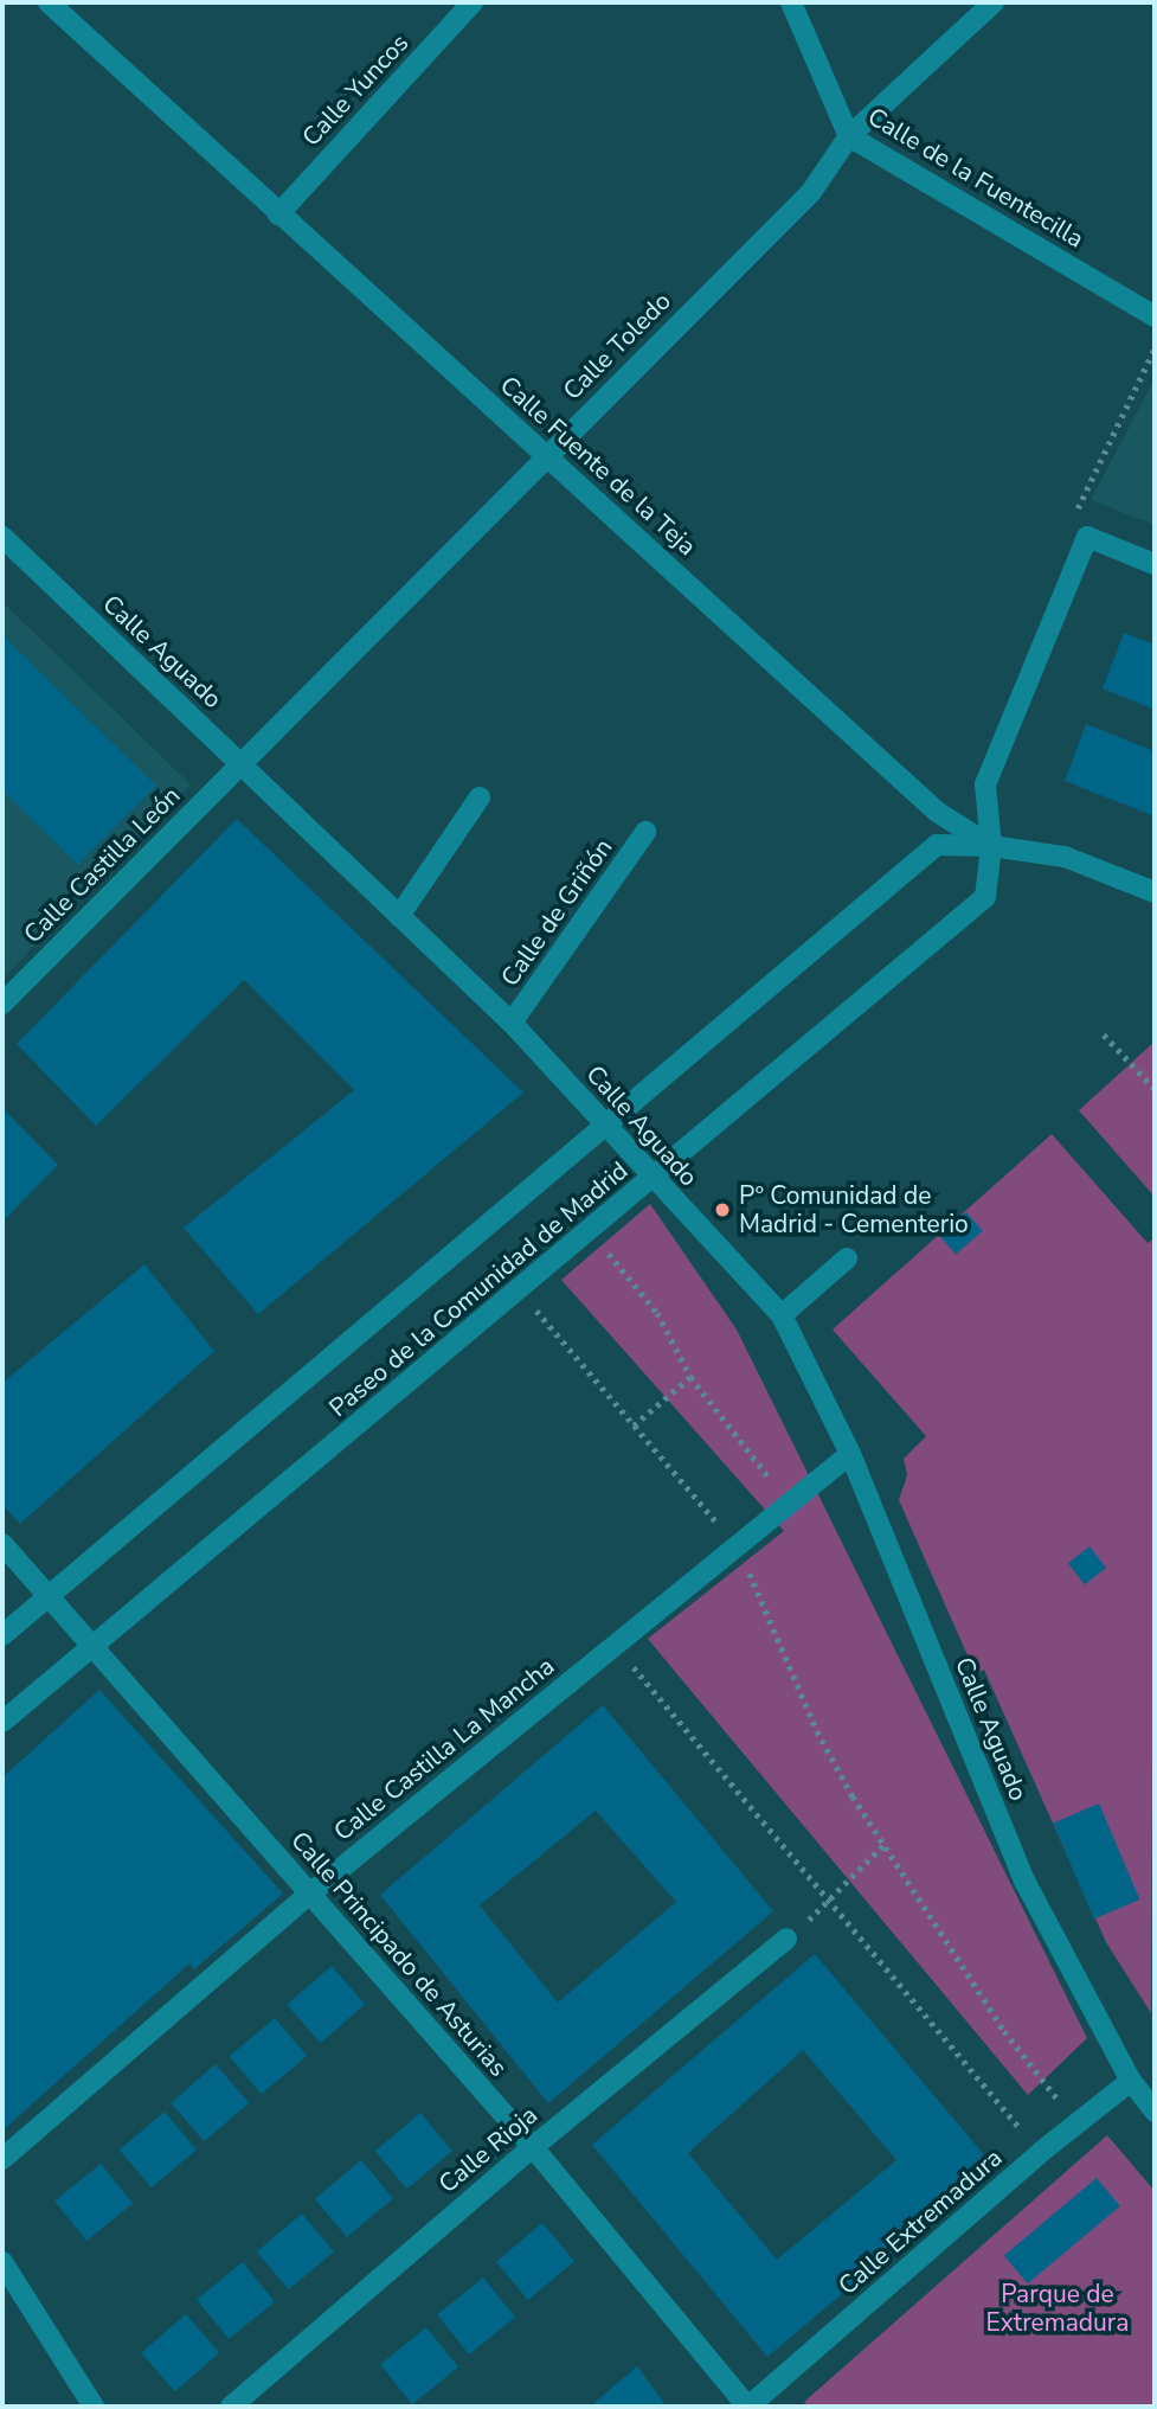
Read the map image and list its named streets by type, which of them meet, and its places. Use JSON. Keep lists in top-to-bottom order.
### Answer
{
  "streets": {
    "street": [
      "Calle Yuncos",
      "Calle de la Fuentecilla",
      "Calle Toledo",
      "Calle Fuente de la Teja",
      "Calle Aguado",
      "Calle Castilla León",
      "Calle de Griñón",
      "Paseo de la Comunidad de Madrid",
      "Calle Castilla La Mancha",
      "Calle Principado de Asturias",
      "Calle Rioja",
      "Calle Extremadura"
    ]
  },
  "crossings": [
    ["Calle Yuncos", "Calle Fuente de la Teja"],
    ["Calle de la Fuentecilla", "Calle Toledo"],
    ["Calle Toledo", "Calle Fuente de la Teja"],
    ["Calle Toledo", "Calle Aguado"],
    ["Calle Toledo", "Calle Castilla León"],
    ["Calle Fuente de la Teja", "Paseo de la Comunidad de Madrid"],
    ["Calle Aguado", "Calle Castilla León"],
    ["Calle Aguado", "Calle de Griñón"],
    ["Calle Aguado", "Paseo de la Comunidad de Madrid"],
    ["Calle Aguado", "Calle Castilla La Mancha"],
    ["Calle Aguado", "Calle Extremadura"],
    ["Paseo de la Comunidad de Madrid", "Calle Principado de Asturias"],
    ["Calle Castilla La Mancha", "Calle Principado de Asturias"],
    ["Calle Principado de Asturias", "Calle Rioja"],
    ["Calle Principado de Asturias", "Calle Extremadura"]
  ],
  "parks": ["Parque de Extremadura"],
  "places": ["Pº Comunidad de Madrid - Cementerio"]
}
